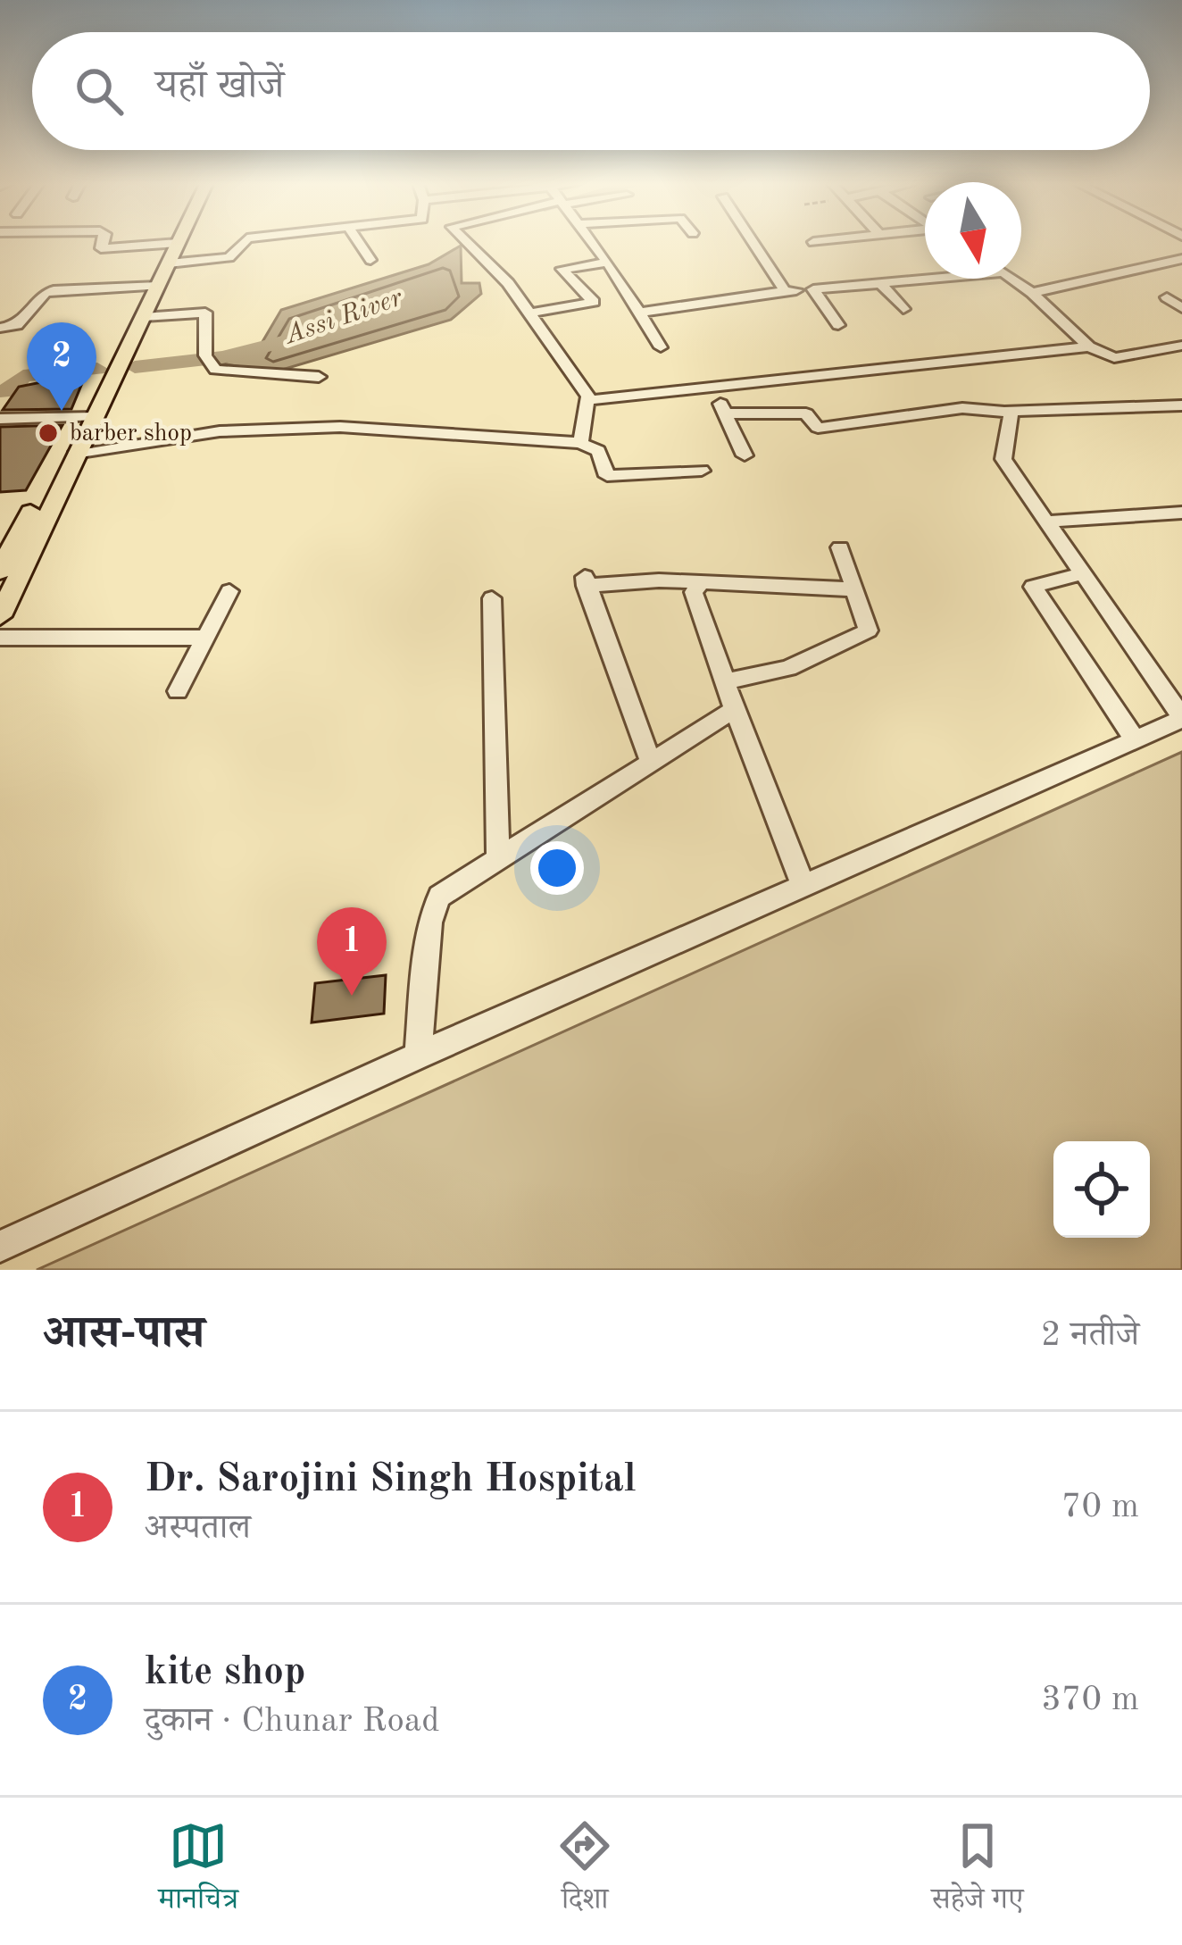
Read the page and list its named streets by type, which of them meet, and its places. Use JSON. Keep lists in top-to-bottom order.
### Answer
{
  "water": ["Assi River"],
  "places": ["barber shop"],
  "north": "bottom",
  "page": {
    "search": "यहाँ खोजें",
    "pins": ["2", "1"],
    "heading": ["आस-पास", "2 नतीजे"],
    "list": [
      {
        "mark": "1",
        "name": "Dr. Sarojini Singh Hospital",
        "note": "अस्पताल",
        "value": "70 m"
      },
      {
        "mark": "2",
        "name": "kite shop",
        "note": "दुकान · Chunar Road",
        "value": "370 m"
      }
    ],
    "nav": ["मानचित्र", "दिशा", "सहेजे गए"]
  }
}
